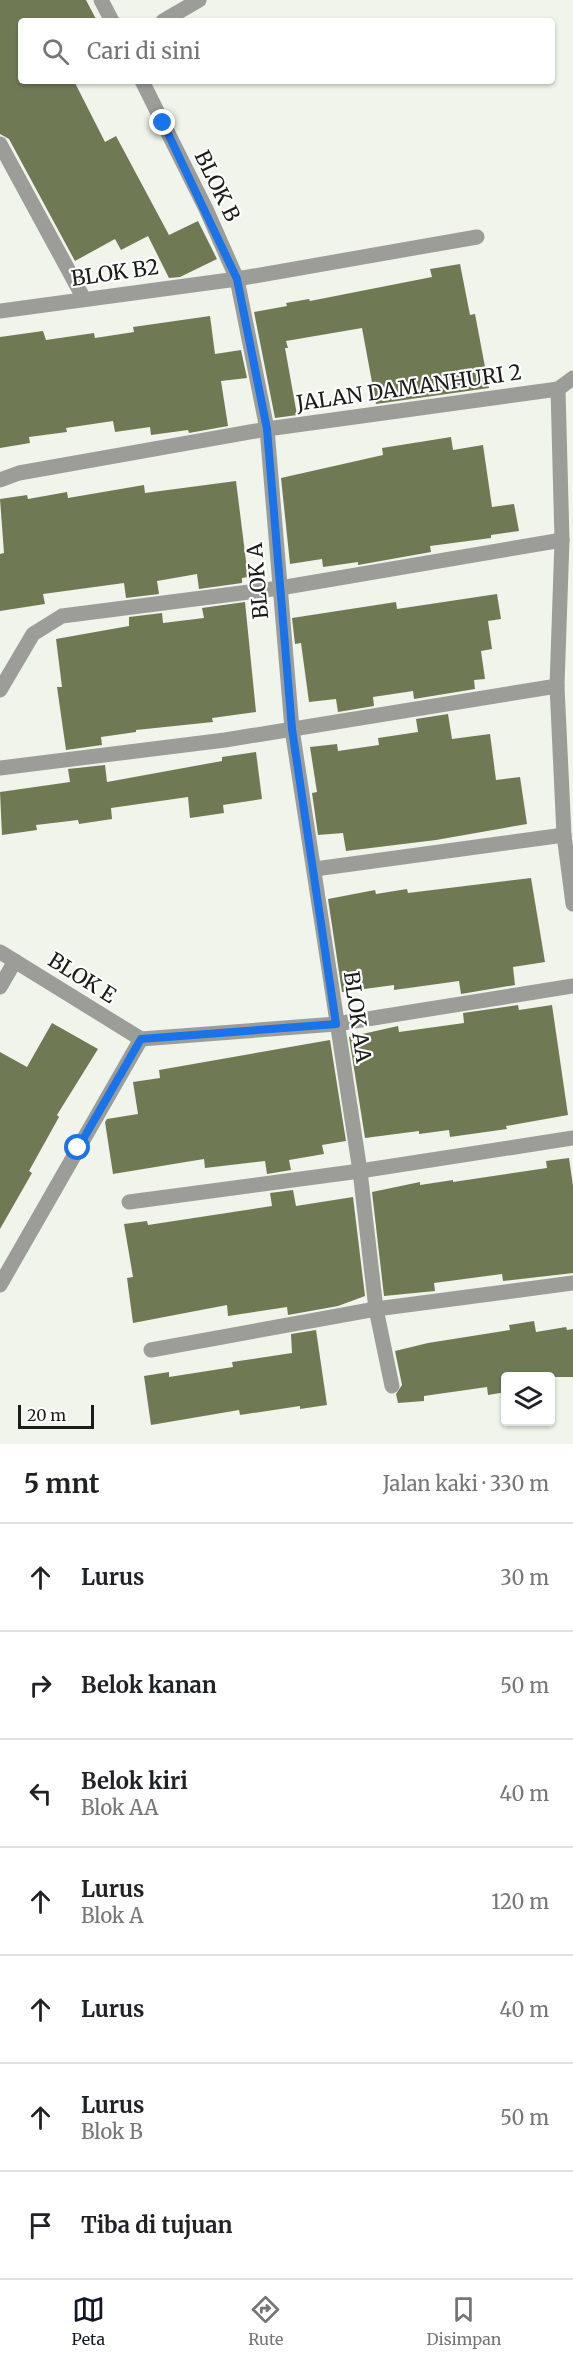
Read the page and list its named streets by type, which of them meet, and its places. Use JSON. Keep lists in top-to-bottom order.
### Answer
{
  "streets": {
    "street": [
      "BLOK B",
      "BLOK B2",
      "JALAN DAMANHURI 2",
      "BLOK A",
      "BLOK E",
      "BLOK AA"
    ]
  },
  "crossings": [
    ["BLOK B", "BLOK B2"],
    ["BLOK B", "JALAN DAMANHURI 2"],
    ["BLOK B", "BLOK A"],
    ["JALAN DAMANHURI 2", "BLOK A"],
    ["BLOK A", "BLOK AA"]
  ],
  "scale_bar": "20 m",
  "page": {
    "search": "Cari di sini",
    "scale": "20 m",
    "heading": ["5 mnt", "Jalan kaki · 330 m"],
    "list": [
      ["Lurus", "30 m"],
      ["Belok kanan", "50 m"],
      ["Belok kiri", "Blok AA", "40 m"],
      ["Lurus", "Blok A", "120 m"],
      ["Lurus", "40 m"],
      ["Lurus", "Blok B", "50 m"],
      "Tiba di tujuan"
    ],
    "nav": ["Peta", "Rute", "Disimpan"]
  }
}
